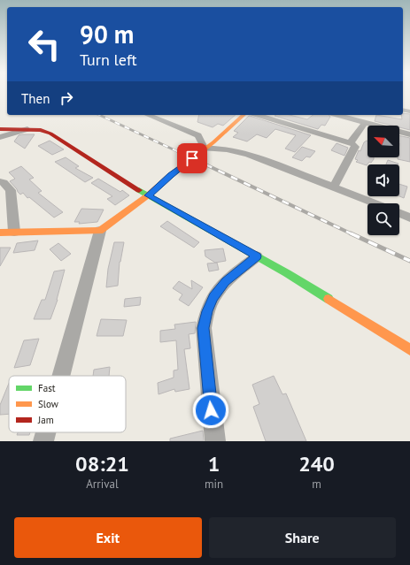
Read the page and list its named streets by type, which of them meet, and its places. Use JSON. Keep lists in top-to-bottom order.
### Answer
{
  "legend": ["Fast", "Slow", "Jam"],
  "north": "top left",
  "page": {
    "turn": ["90 m", "Turn left"],
    "then": "Then",
    "eta": [
      "08:21",
      "Arrival",
      "1",
      "min",
      "240",
      "m"
    ],
    "buttons": ["Exit", "Share"]
  }
}
